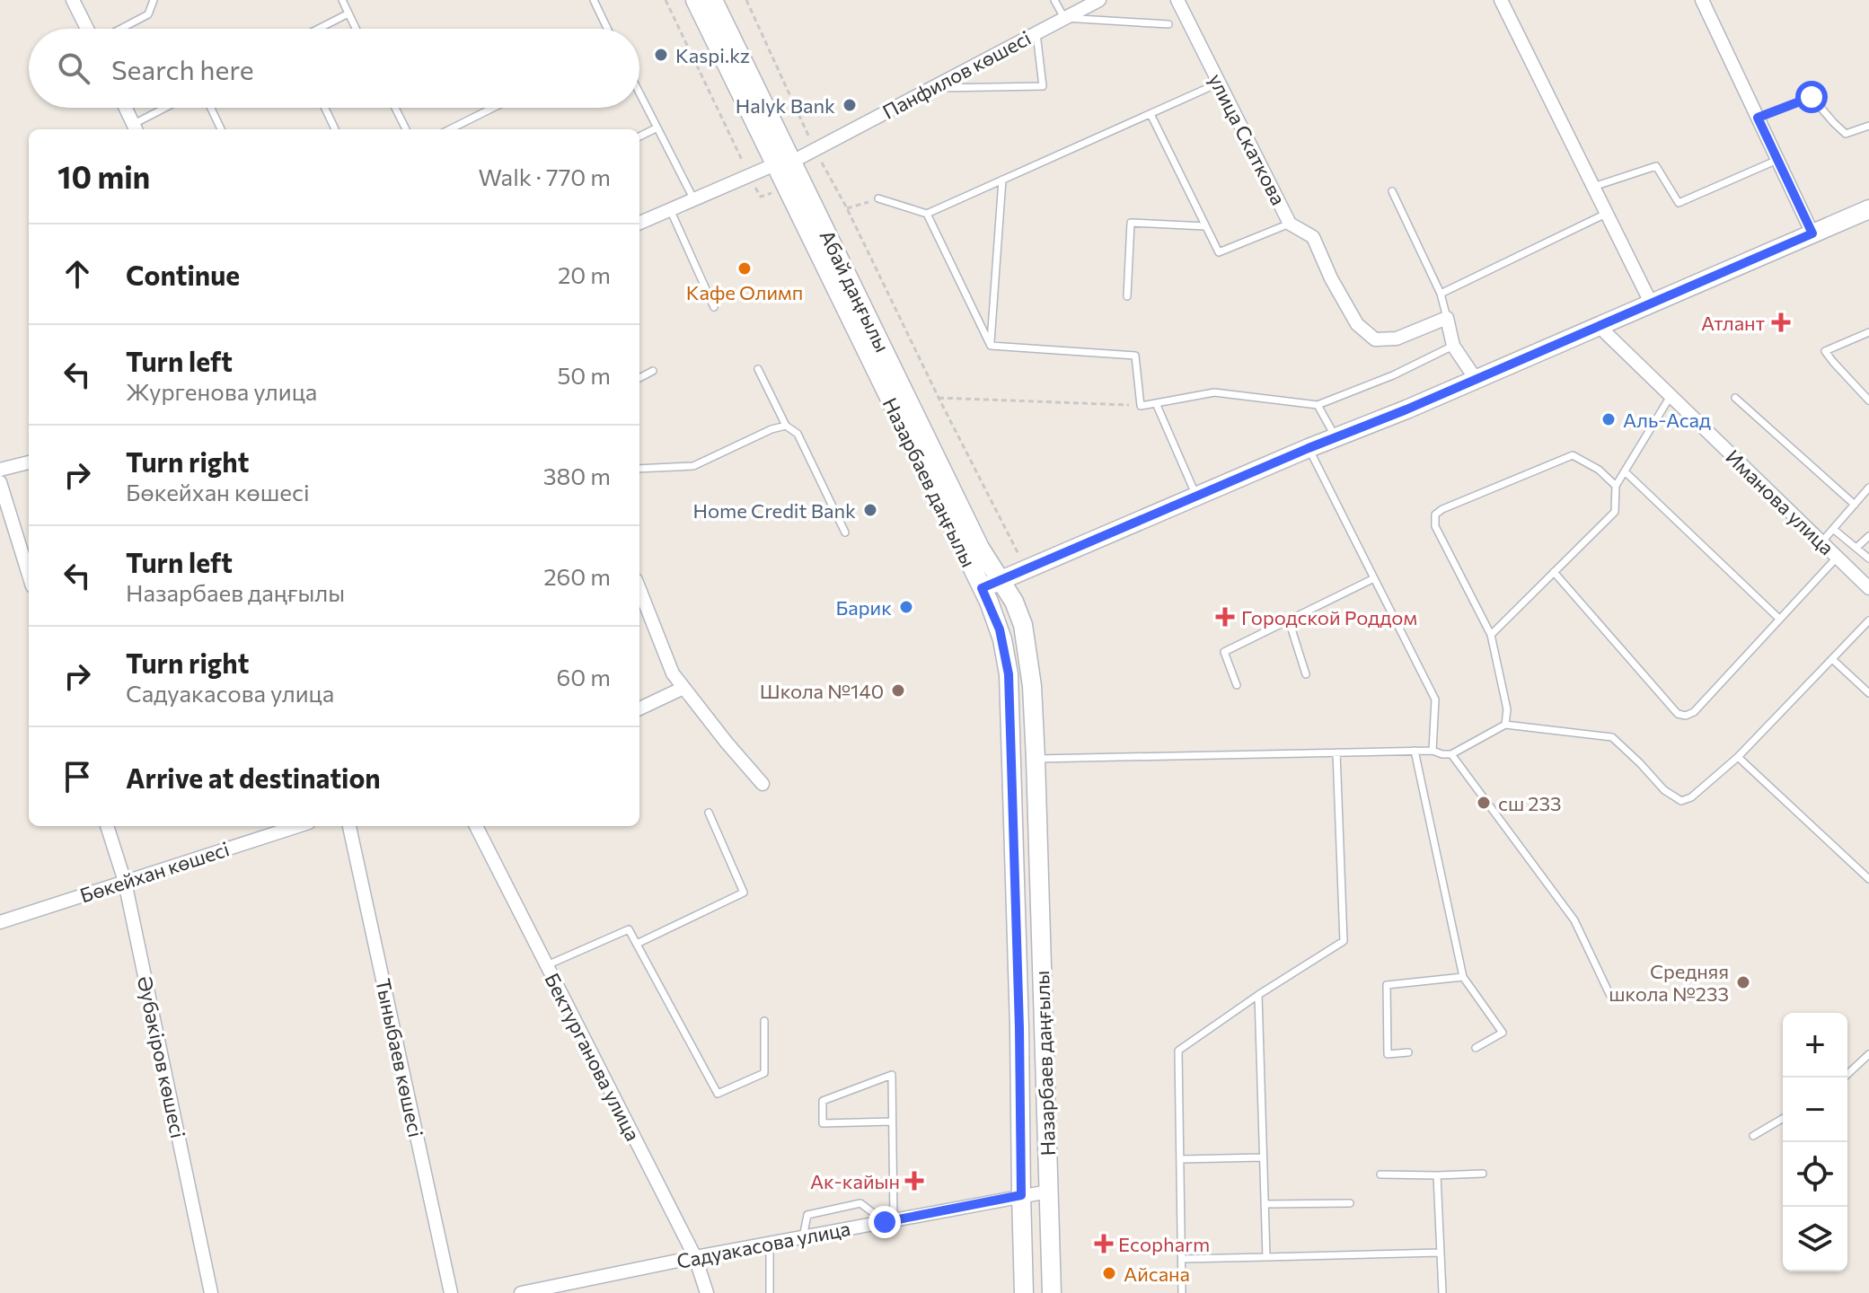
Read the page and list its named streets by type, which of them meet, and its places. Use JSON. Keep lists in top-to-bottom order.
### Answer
{
  "streets": {
    "main road": ["Абай даңғылы", "Назарбаев даңғылы"],
    "street": [
      "Панфилов көшесі",
      "улица Скаткова",
      "Иманова улица",
      "Бөкейхан көшесі",
      "Әубәкіров көшесі",
      "Бектурганова улица",
      "Тыныбаев көшесі",
      "Садуакасова улица"
    ]
  },
  "crossings": [
    ["Панфилов көшесі", "Абай даңғылы"],
    ["Панфилов көшесі", "Назарбаев даңғылы"],
    ["Абай даңғылы", "Назарбаев даңғылы"],
    ["Назарбаев даңғылы", "Садуакасова улица"],
    ["Бөкейхан көшесі", "Әубәкіров көшесі"],
    ["Бектурганова улица", "Садуакасова улица"]
  ],
  "places": {
    "other": [
      "Kaspi.kz",
      "Halyk Bank",
      "Кафе Олимп",
      "Аль-Асад",
      "Home Credit Bank",
      "Барик",
      "Школа №140",
      "сш 233",
      "Средняя школа №233",
      "Айсана"
    ],
    "health": [
      "Атлант",
      "Городской Роддом",
      "Ак-кайын",
      "Ecopharm"
    ]
  },
  "page": {
    "search": "Search here",
    "heading": ["10 min", "Walk · 770 m"],
    "list": [
      ["Continue", "20 m"],
      ["Turn left", "Жургенова улица", "50 m"],
      ["Turn right", "Бөкейхан көшесі", "380 m"],
      ["Turn left", "Назарбаев даңғылы", "260 m"],
      ["Turn right", "Садуакасова улица", "60 m"],
      "Arrive at destination"
    ],
    "map_buttons": ["+", "−"]
  }
}
